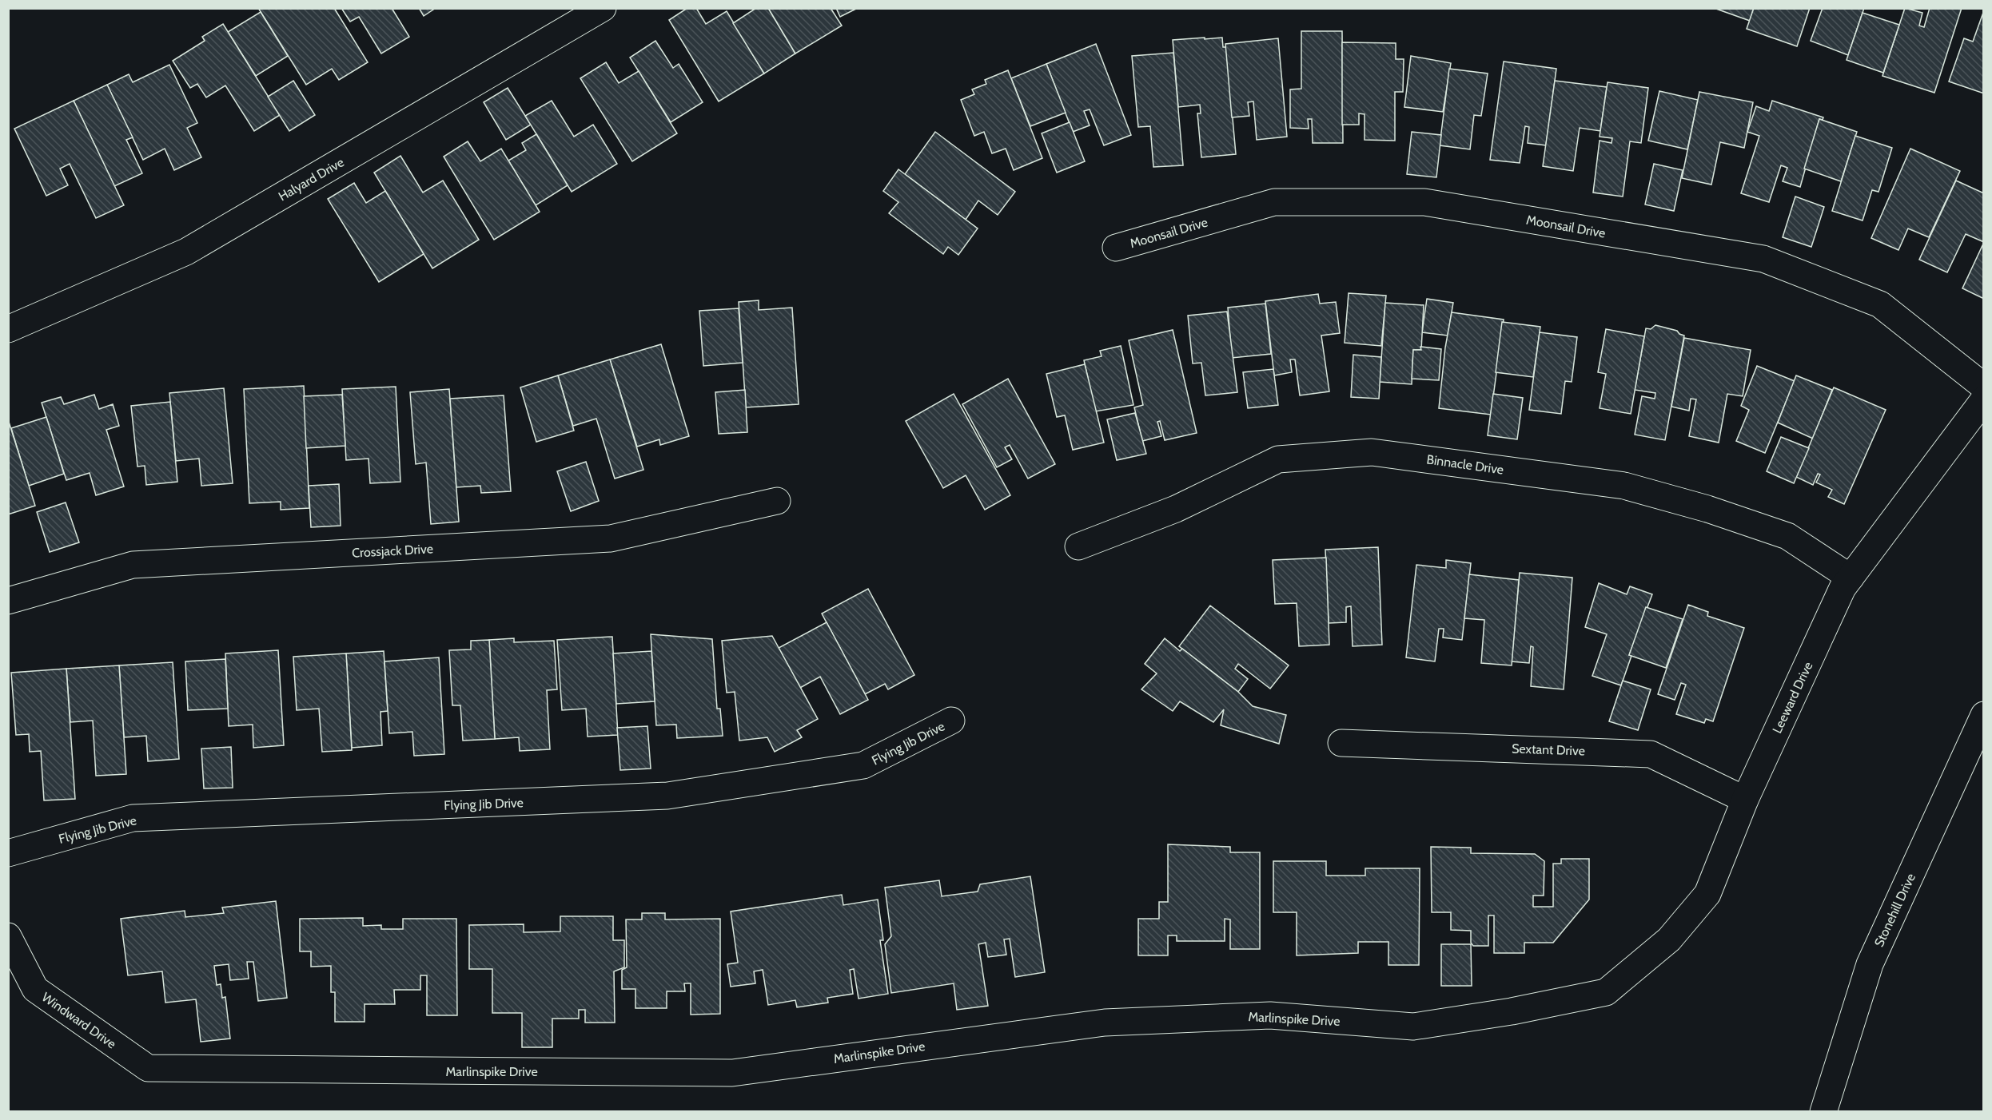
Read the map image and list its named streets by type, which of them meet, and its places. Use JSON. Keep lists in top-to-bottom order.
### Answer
{
  "streets": {
    "street": [
      "Halyard Drive",
      "Moonsail Drive",
      "Binnacle Drive",
      "Crossjack Drive",
      "Leeward Drive",
      "Flying Jib Drive",
      "Sextant Drive",
      "Stonehill Drive",
      "Marlinspike Drive",
      "Windward Drive"
    ]
  },
  "crossings": [
    ["Binnacle Drive", "Leeward Drive"],
    ["Leeward Drive", "Sextant Drive"],
    ["Leeward Drive", "Marlinspike Drive"],
    ["Marlinspike Drive", "Windward Drive"]
  ]
}
